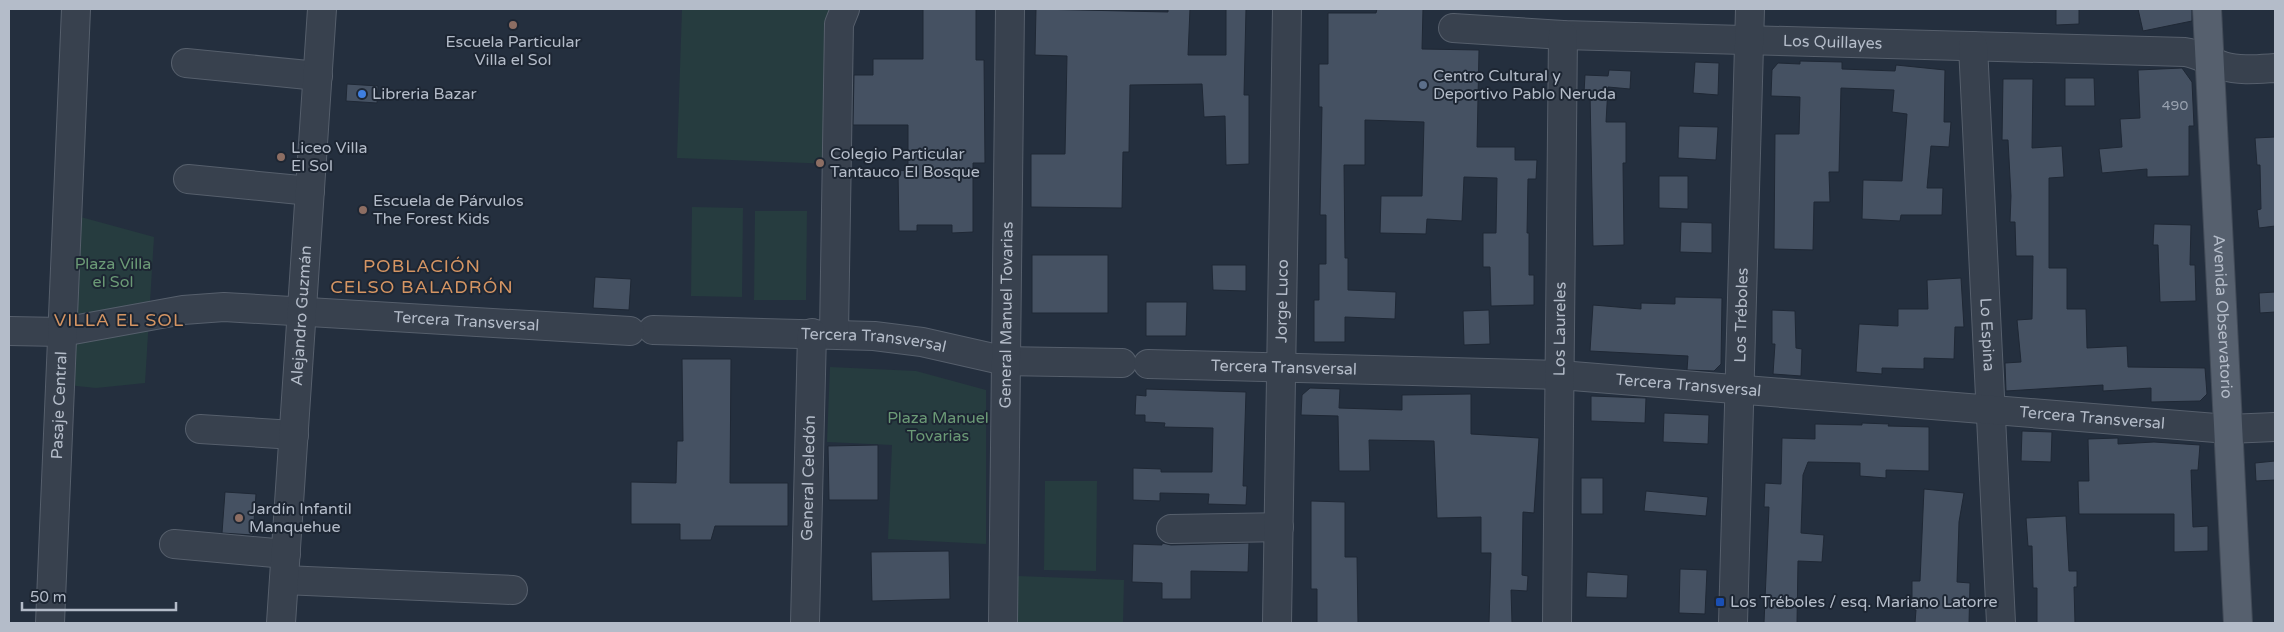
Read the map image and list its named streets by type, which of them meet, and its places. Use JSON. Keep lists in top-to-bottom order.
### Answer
{
  "streets": {
    "main road": ["Avenida Observatorio"],
    "street": [
      "Los Quillayes",
      "Jorge Luco",
      "Alejandro Guzmán",
      "General Manuel Tovarias",
      "Los Tréboles",
      "Tercera Transversal",
      "Los Laureles",
      "Lo Espina",
      "Pasaje Central",
      "General Celedón"
    ]
  },
  "crossings": [
    ["Los Quillayes", "Los Tréboles"],
    ["Los Quillayes", "Avenida Observatorio"],
    ["Los Quillayes", "Los Laureles"],
    ["Los Quillayes", "Lo Espina"],
    ["Jorge Luco", "Tercera Transversal"],
    ["Alejandro Guzmán", "Tercera Transversal"],
    ["General Manuel Tovarias", "Tercera Transversal"],
    ["Los Tréboles", "Tercera Transversal"],
    ["Avenida Observatorio", "Tercera Transversal"],
    ["Tercera Transversal", "Los Laureles"],
    ["Tercera Transversal", "Lo Espina"],
    ["Tercera Transversal", "Pasaje Central"],
    ["Tercera Transversal", "General Celedón"]
  ],
  "districts": ["POBLACIÓN CELSO BALADRÓN", "VILLA EL SOL"],
  "parks": ["Plaza Villa el Sol", "Plaza Manuel Tovarias"],
  "places": {
    "other": [
      "Escuela Particular Villa el Sol",
      "Centro Cultural y Deportivo Pablo Neruda",
      "Libreria Bazar",
      "Liceo Villa El Sol",
      "Colegio Particular Tantauco El Bosque",
      "Escuela de Párvulos The Forest Kids",
      "Jardín Infantil Manquehue"
    ],
    "transit": ["Los Tréboles / esq. Mariano Latorre"]
  },
  "house_numbers": ["490"],
  "scale_bar": "50 m"
}
